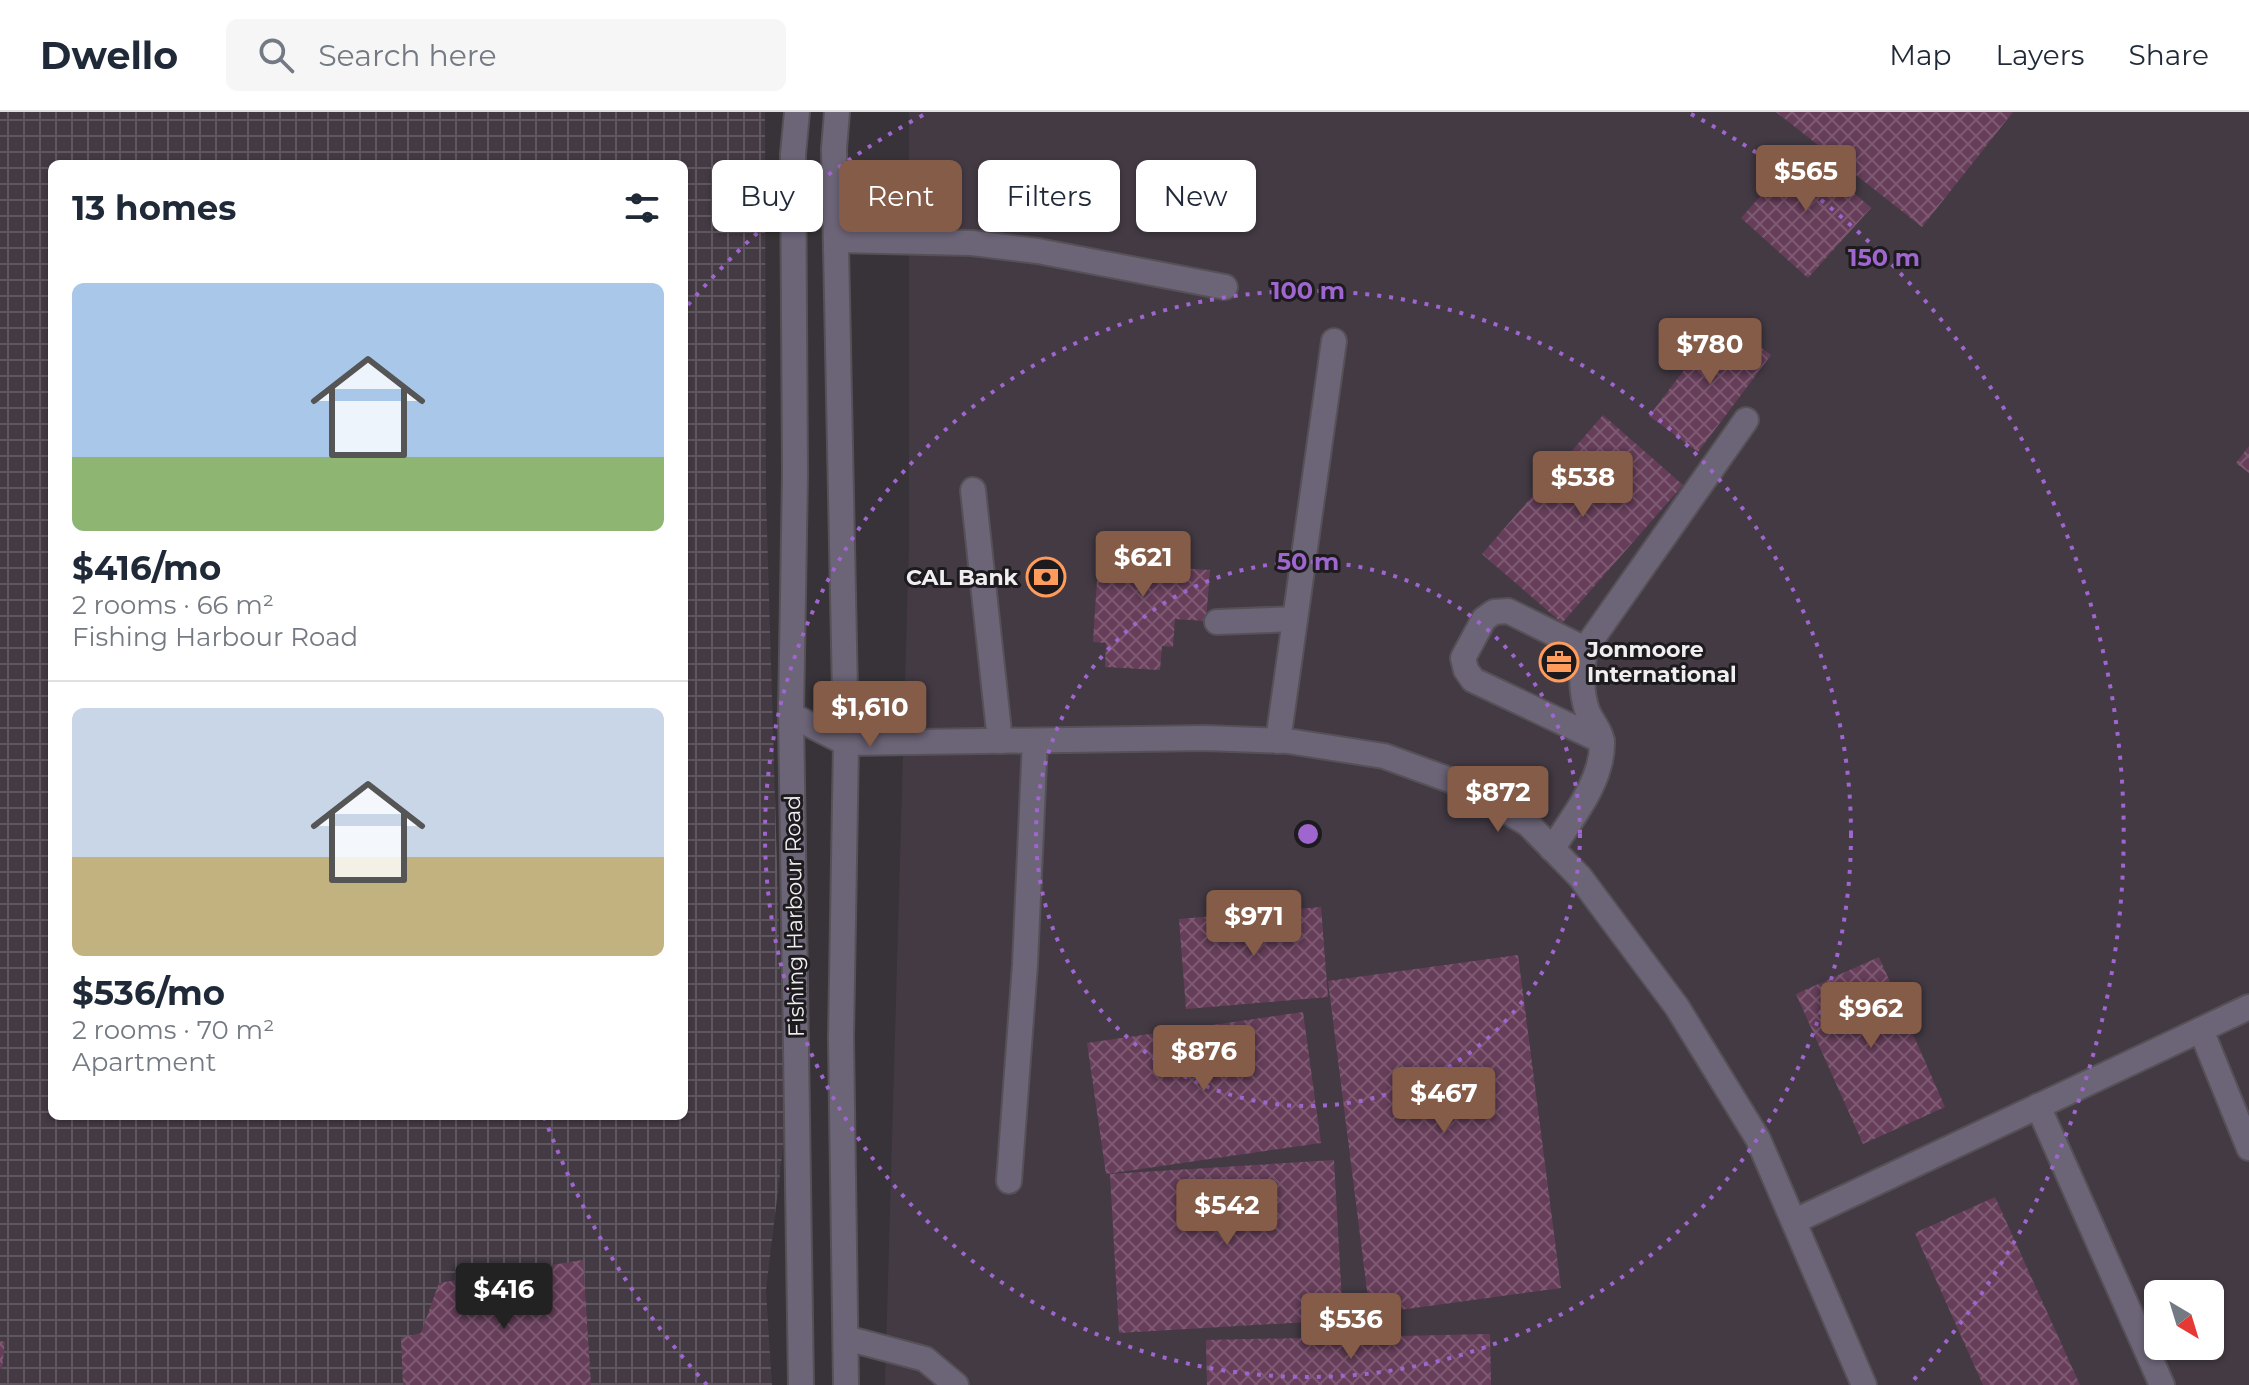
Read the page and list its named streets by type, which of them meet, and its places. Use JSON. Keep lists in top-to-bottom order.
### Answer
{
  "streets": {
    "street": ["Fishing Harbour Road"]
  },
  "places": {
    "bank": ["CAL Bank"],
    "office": ["Jonmoore International"]
  },
  "north": "bottom right",
  "page": {
    "header": "Dwello",
    "search": "Search here",
    "nav": ["Map", "Layers", "Share"],
    "price": [
      "$565",
      "$780",
      "$538",
      "$621",
      "$1,610",
      "$872",
      "$971",
      "$962",
      "$876",
      "$467",
      "$542",
      "$416",
      "$536"
    ],
    "chip": [
      "Buy",
      "Rent",
      "Filters",
      "New"
    ],
    "heading": "13 homes",
    "list": [
      {
        "name": "$416/mo",
        "note": "2 rooms · 66 m² · Fishing Harbour Road"
      },
      {
        "name": "$536/mo",
        "note": "2 rooms · 70 m² · Apartment"
      }
    ]
  },
  "rings": ["150 m", "100 m", "50 m"]
}
